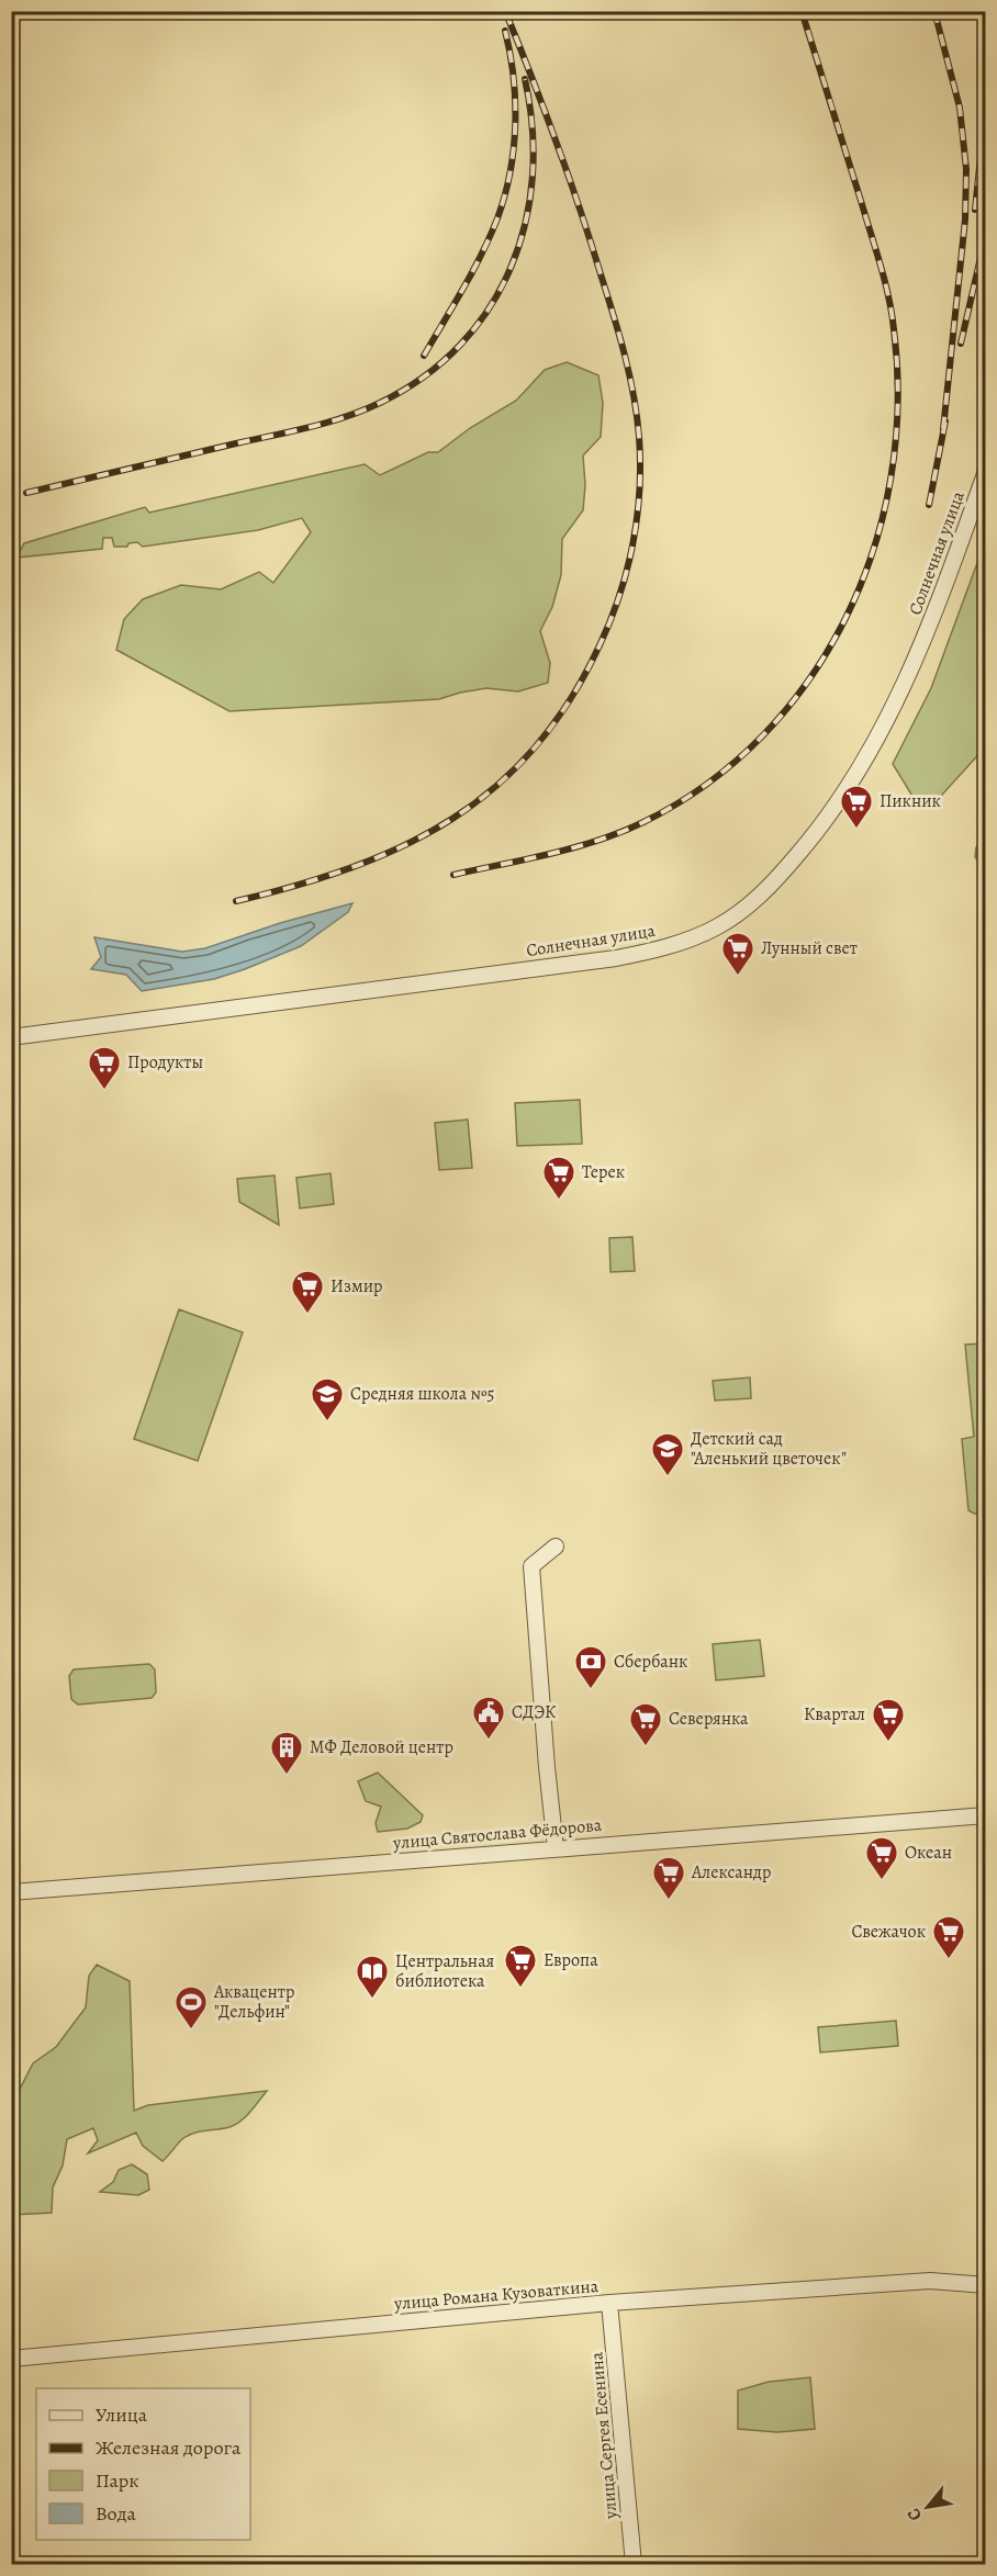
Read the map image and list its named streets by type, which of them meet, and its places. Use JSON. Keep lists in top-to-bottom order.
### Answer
{
  "streets": {
    "street": [
      "Солнечная улица",
      "улица Святослава Фёдорова",
      "улица Романа Кузоваткина",
      "улица Сергея Есенина"
    ]
  },
  "crossings": [
    ["улица Романа Кузоваткина", "улица Сергея Есенина"]
  ],
  "places": {
    "supermarket": [
      "Пикник",
      "Лунный свет",
      "Продукты",
      "Терек",
      "Измир",
      "Квартал",
      "Северянка",
      "Океан",
      "Александр",
      "Свежачок",
      "Европа"
    ],
    "school or university": ["Средняя школа №5", "Детский сад \"Аленький цветочек\""],
    "bank": ["Сбербанк"],
    "public building": ["СДЭК"],
    "building": ["МФ Деловой центр"],
    "library": ["Центральная библиотека"],
    "sports": ["Аквацентр \"Дельфин\""]
  },
  "legend": [
    "Улица",
    "Железная дорога",
    "Парк",
    "Вода"
  ],
  "north": "bottom left"
}
